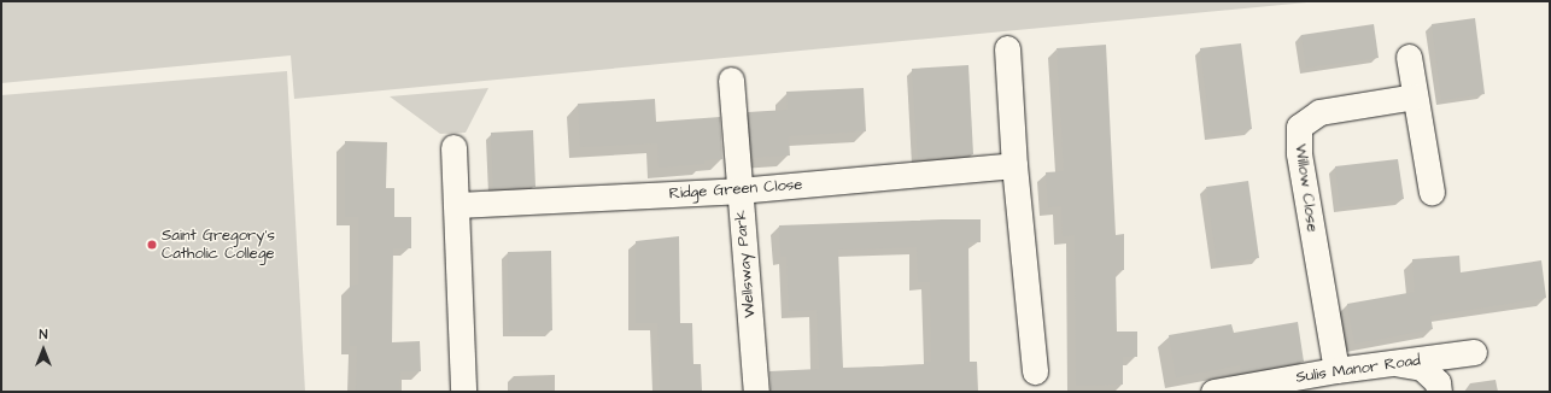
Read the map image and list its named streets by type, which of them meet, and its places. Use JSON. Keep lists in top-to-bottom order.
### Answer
{
  "streets": {
    "street": [
      "Willow Close",
      "Ridge Green Close",
      "Wellsway Park",
      "Sulis Manor Road"
    ]
  },
  "crossings": [
    ["Willow Close", "Sulis Manor Road"],
    ["Ridge Green Close", "Wellsway Park"]
  ],
  "places": ["Saint Gregory's Catholic College"],
  "north": "top"
}
